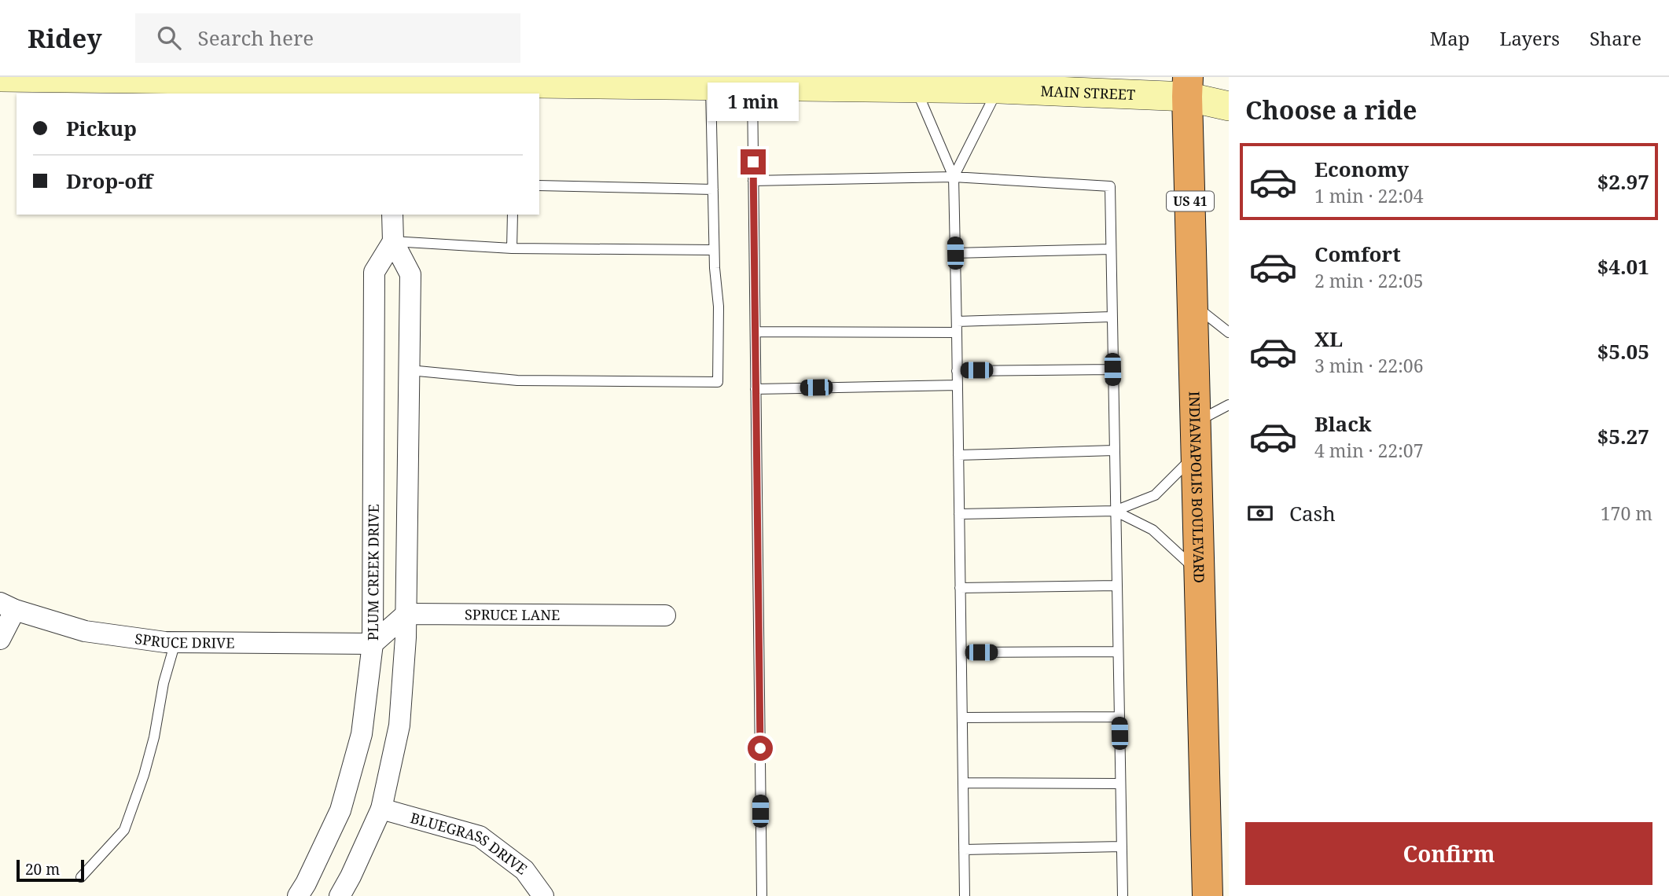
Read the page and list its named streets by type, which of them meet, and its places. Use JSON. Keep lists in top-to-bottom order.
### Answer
{
  "streets": {
    "highway": ["US 41", "INDIANAPOLIS BOULEVARD"],
    "street": [
      "MAIN STREET",
      "PLUM CREEK DRIVE",
      "SPRUCE LANE",
      "SPRUCE DRIVE",
      "BLUEGRASS DRIVE"
    ]
  },
  "crossings": [
    ["MAIN STREET", "INDIANAPOLIS BOULEVARD"],
    ["PLUM CREEK DRIVE", "SPRUCE DRIVE"]
  ],
  "scale_bar": "20 m",
  "page": {
    "header": "Ridey",
    "search": "Search here",
    "nav": ["Map", "Layers", "Share"],
    "heading": "Choose a ride",
    "bubble": "1 min",
    "banner": ["Pickup", "Drop-off"],
    "list": [
      {
        "name": "Economy",
        "note": "1 min · 22:04",
        "value": "$2.97"
      },
      {
        "name": "Comfort",
        "note": "2 min · 22:05",
        "value": "$4.01"
      },
      {
        "name": "XL",
        "note": "3 min · 22:06",
        "value": "$5.05"
      },
      {
        "name": "Black",
        "note": "4 min · 22:07",
        "value": "$5.27"
      }
    ],
    "pay": ["Cash", "170 m"],
    "buttons": "Confirm",
    "scale": "20 m"
  }
}
